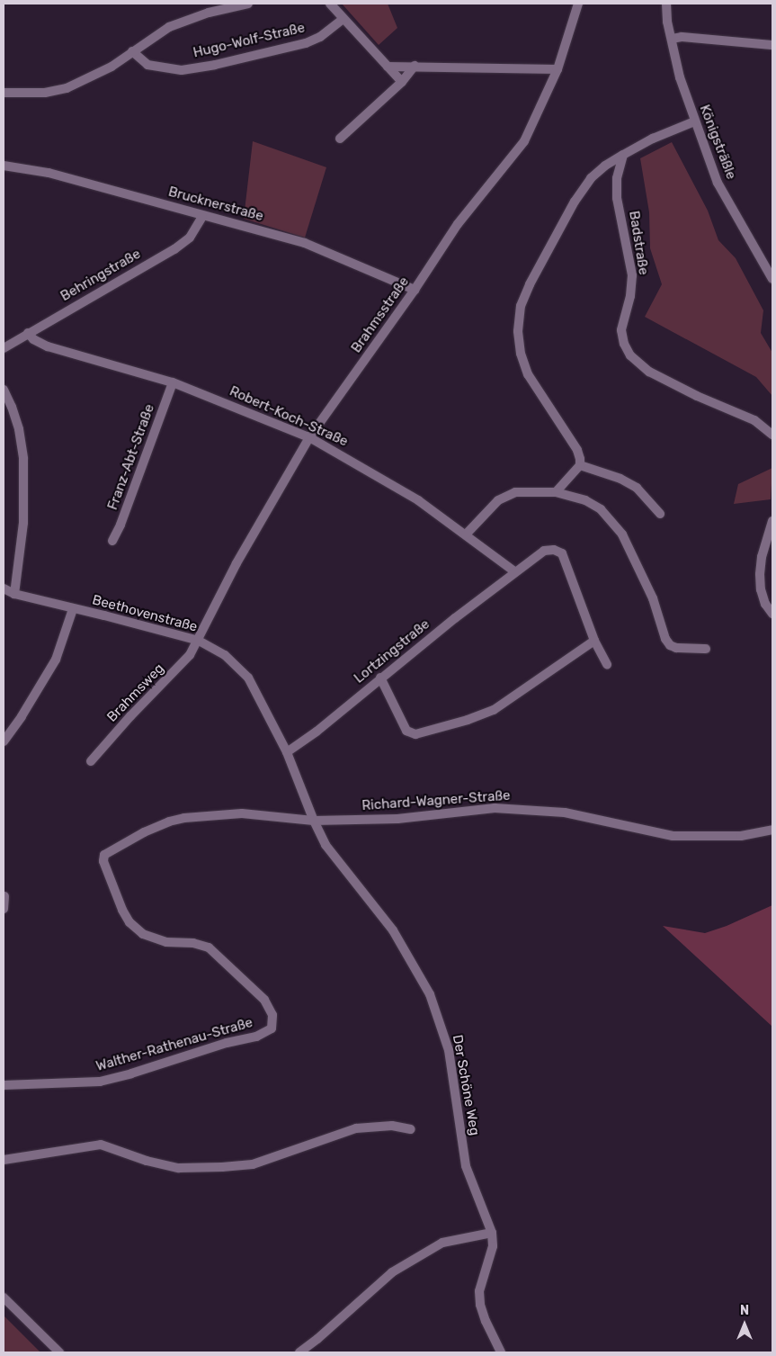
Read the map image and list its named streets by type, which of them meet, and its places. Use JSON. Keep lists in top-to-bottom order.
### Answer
{
  "streets": {
    "street": [
      "Hugo-Wolf-Straße",
      "Königsträßle",
      "Brucknerstraße",
      "Badstraße",
      "Behringstraße",
      "Brahmsstraße",
      "Robert-Koch-Straße",
      "Franz-Abt-Straße",
      "Beethovenstraße",
      "Lortzingstraße",
      "Brahmsweg",
      "Richard-Wagner-Straße",
      "Walther-Rathenau-Straße",
      "Der Schöne Weg"
    ]
  },
  "crossings": [
    ["Brucknerstraße", "Behringstraße"],
    ["Brucknerstraße", "Brahmsstraße"],
    ["Behringstraße", "Robert-Koch-Straße"],
    ["Brahmsstraße", "Robert-Koch-Straße"],
    ["Brahmsstraße", "Beethovenstraße"],
    ["Brahmsstraße", "Brahmsweg"],
    ["Robert-Koch-Straße", "Franz-Abt-Straße"],
    ["Robert-Koch-Straße", "Lortzingstraße"],
    ["Beethovenstraße", "Lortzingstraße"],
    ["Beethovenstraße", "Brahmsweg"],
    ["Beethovenstraße", "Richard-Wagner-Straße"],
    ["Beethovenstraße", "Der Schöne Weg"],
    ["Richard-Wagner-Straße", "Walther-Rathenau-Straße"],
    ["Richard-Wagner-Straße", "Der Schöne Weg"]
  ],
  "north": "top"
}
